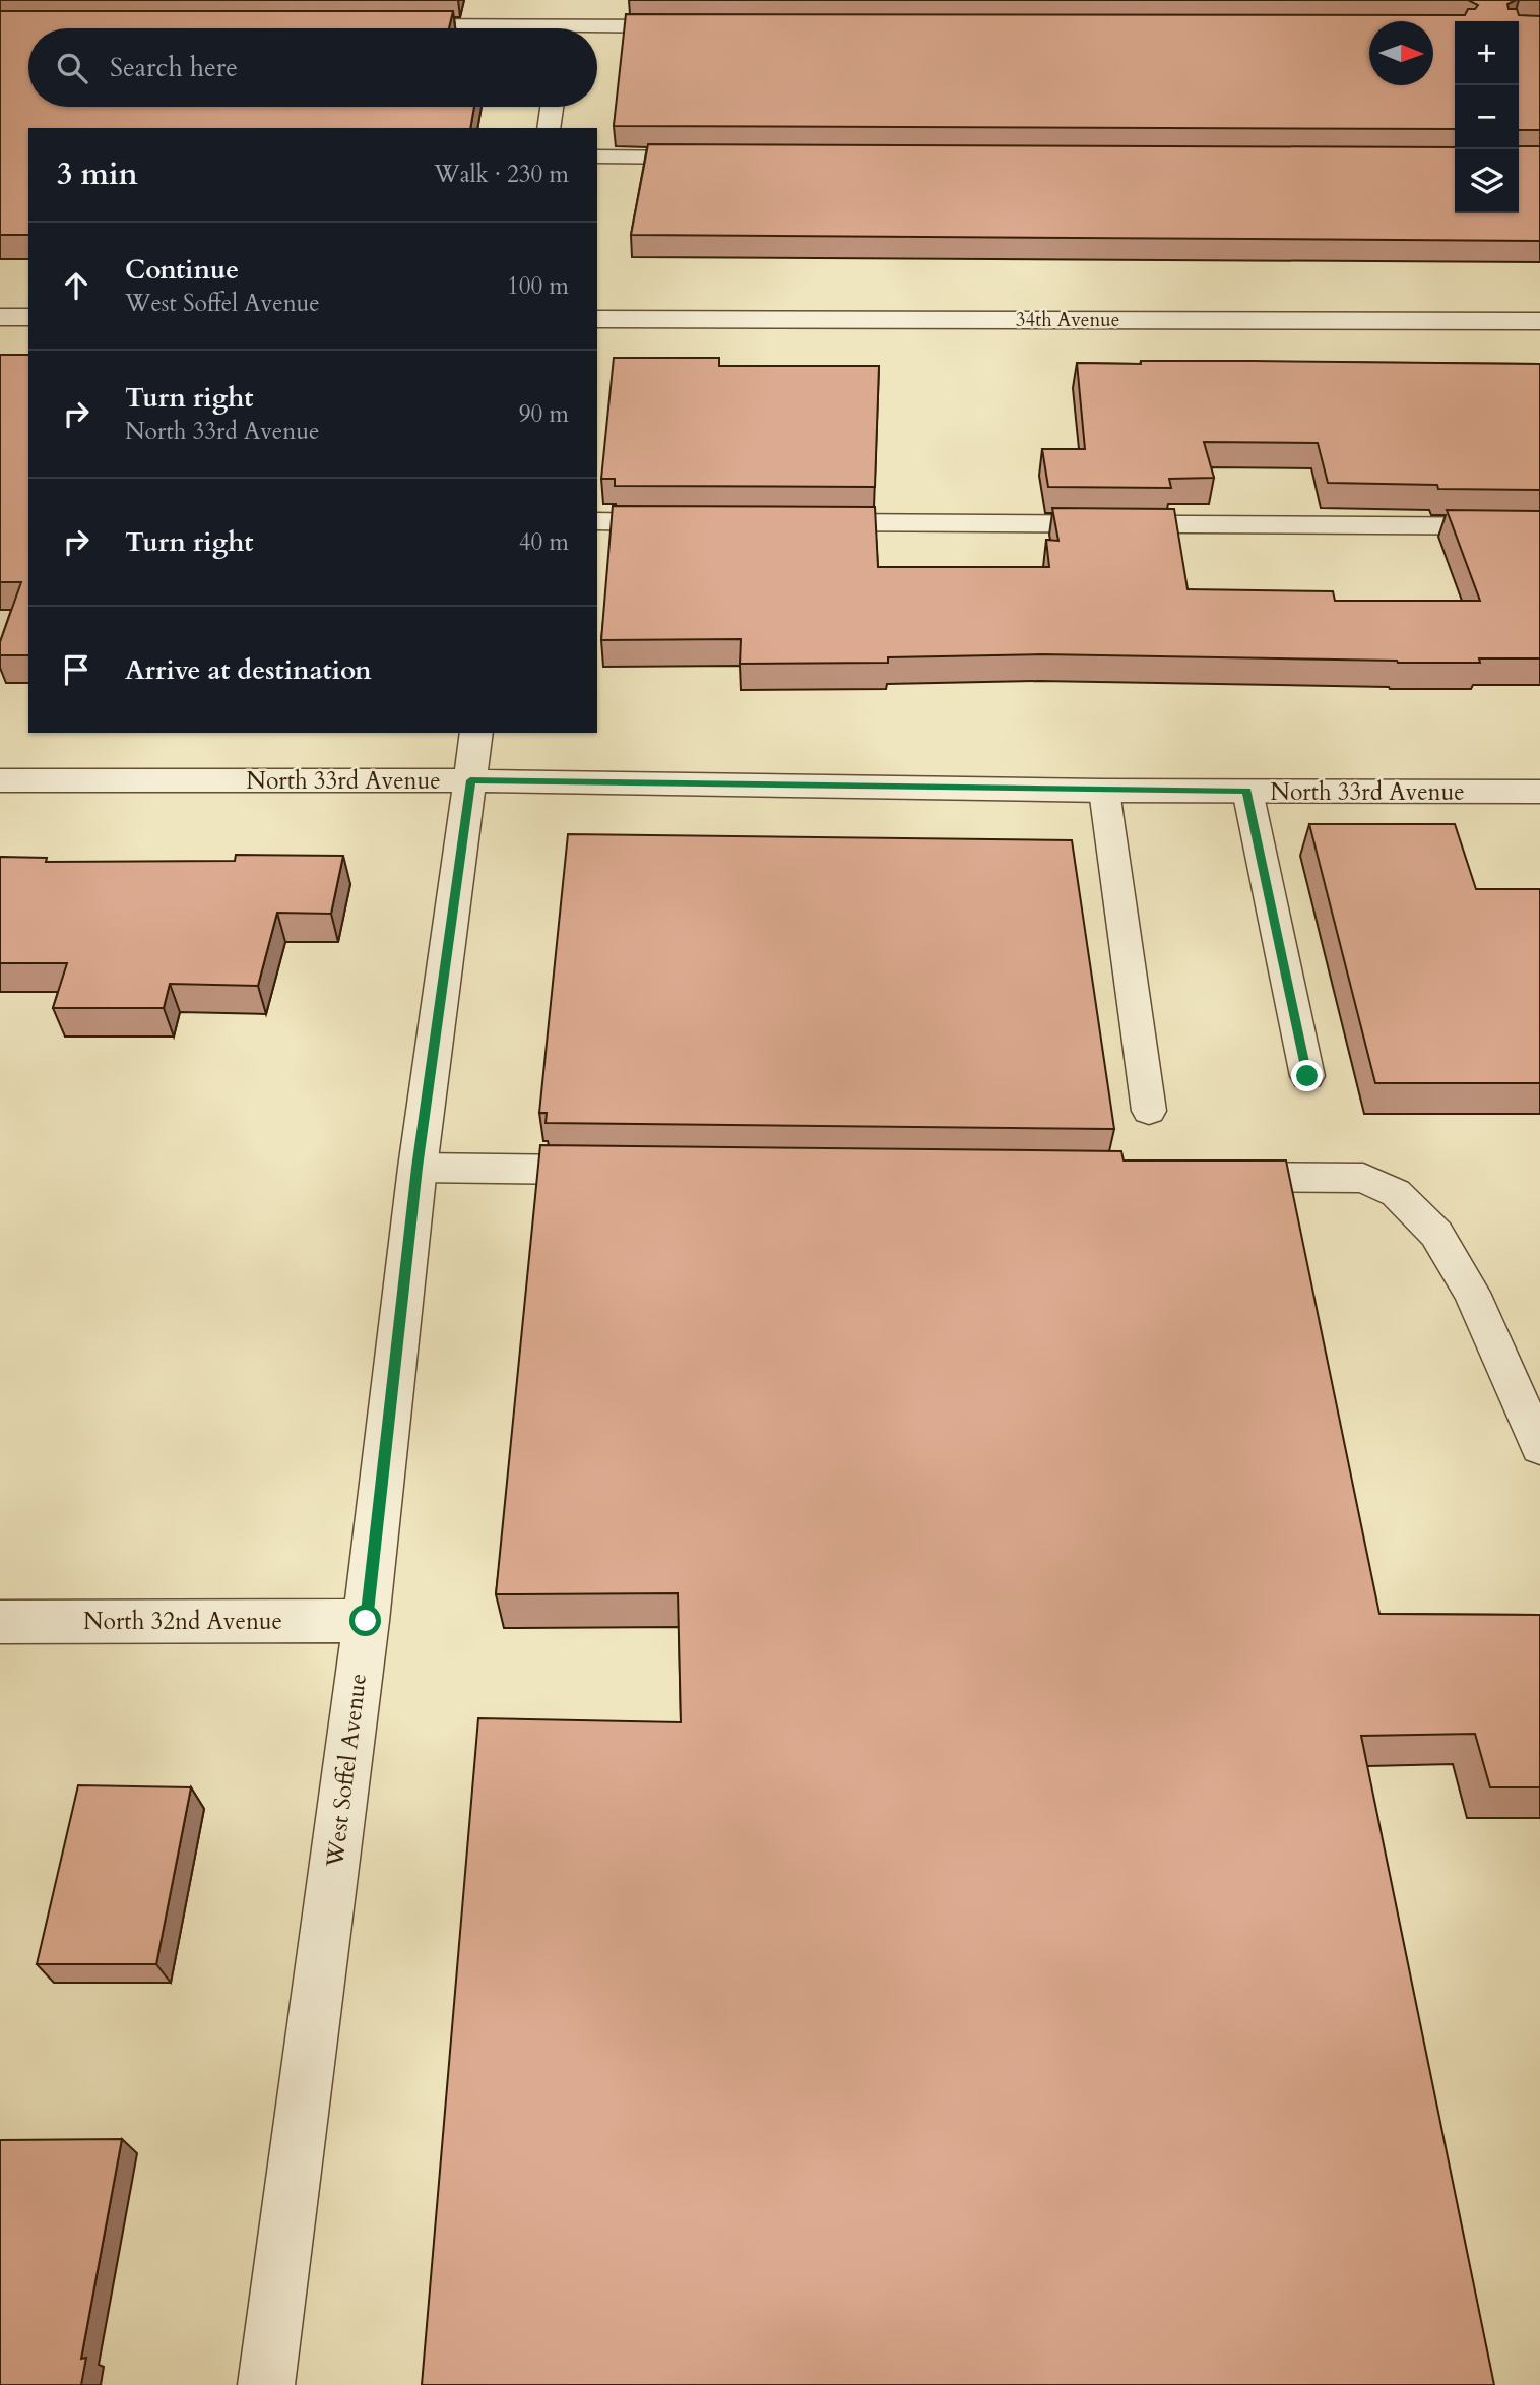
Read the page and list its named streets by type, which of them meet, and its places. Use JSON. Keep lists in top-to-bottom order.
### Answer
{
  "streets": {
    "street": [
      "34th Avenue",
      "North 33rd Avenue",
      "North 32nd Avenue",
      "West Soffel Avenue"
    ]
  },
  "crossings": [
    ["North 33rd Avenue", "West Soffel Avenue"],
    ["North 32nd Avenue", "West Soffel Avenue"]
  ],
  "north": "right",
  "page": {
    "map_buttons": ["+", "−"],
    "search": "Search here",
    "heading": ["3 min", "Walk · 230 m"],
    "list": [
      ["Continue", "West Soffel Avenue", "100 m"],
      ["Turn right", "North 33rd Avenue", "90 m"],
      ["Turn right", "40 m"],
      "Arrive at destination"
    ]
  }
}
